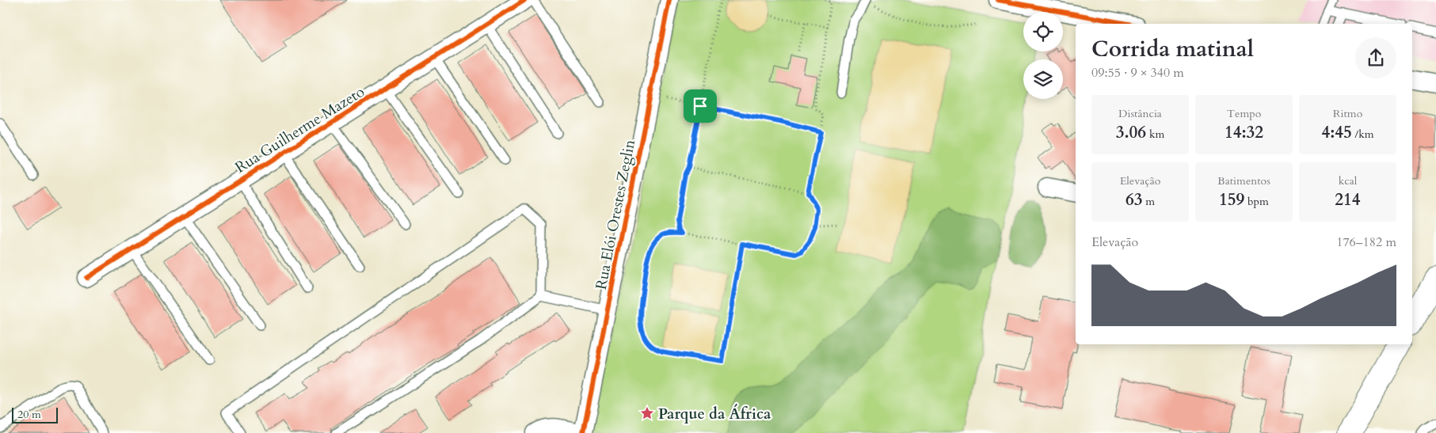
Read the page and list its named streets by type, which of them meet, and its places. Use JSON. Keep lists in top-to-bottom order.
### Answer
{
  "streets": {
    "street": ["Rua Guilherme Mazeto", "Rua Elói Orestes Zeglin"]
  },
  "places": {
    "place": ["Parque da África"]
  },
  "scale_bar": "20 m",
  "page": {
    "heading": ["Corrida matinal", "09:55 · 9 × 340 m"],
    "stats": [
      ["Distância", "3.06 km"],
      ["Tempo", "14:32"],
      ["Ritmo", "4:45 /km"],
      ["Elevação", "63 m"],
      ["Batimentos", "159 bpm"],
      ["kcal", "214"]
    ],
    "chart": ["Elevação", "176–182 m"],
    "scale": "20 m"
  }
}
